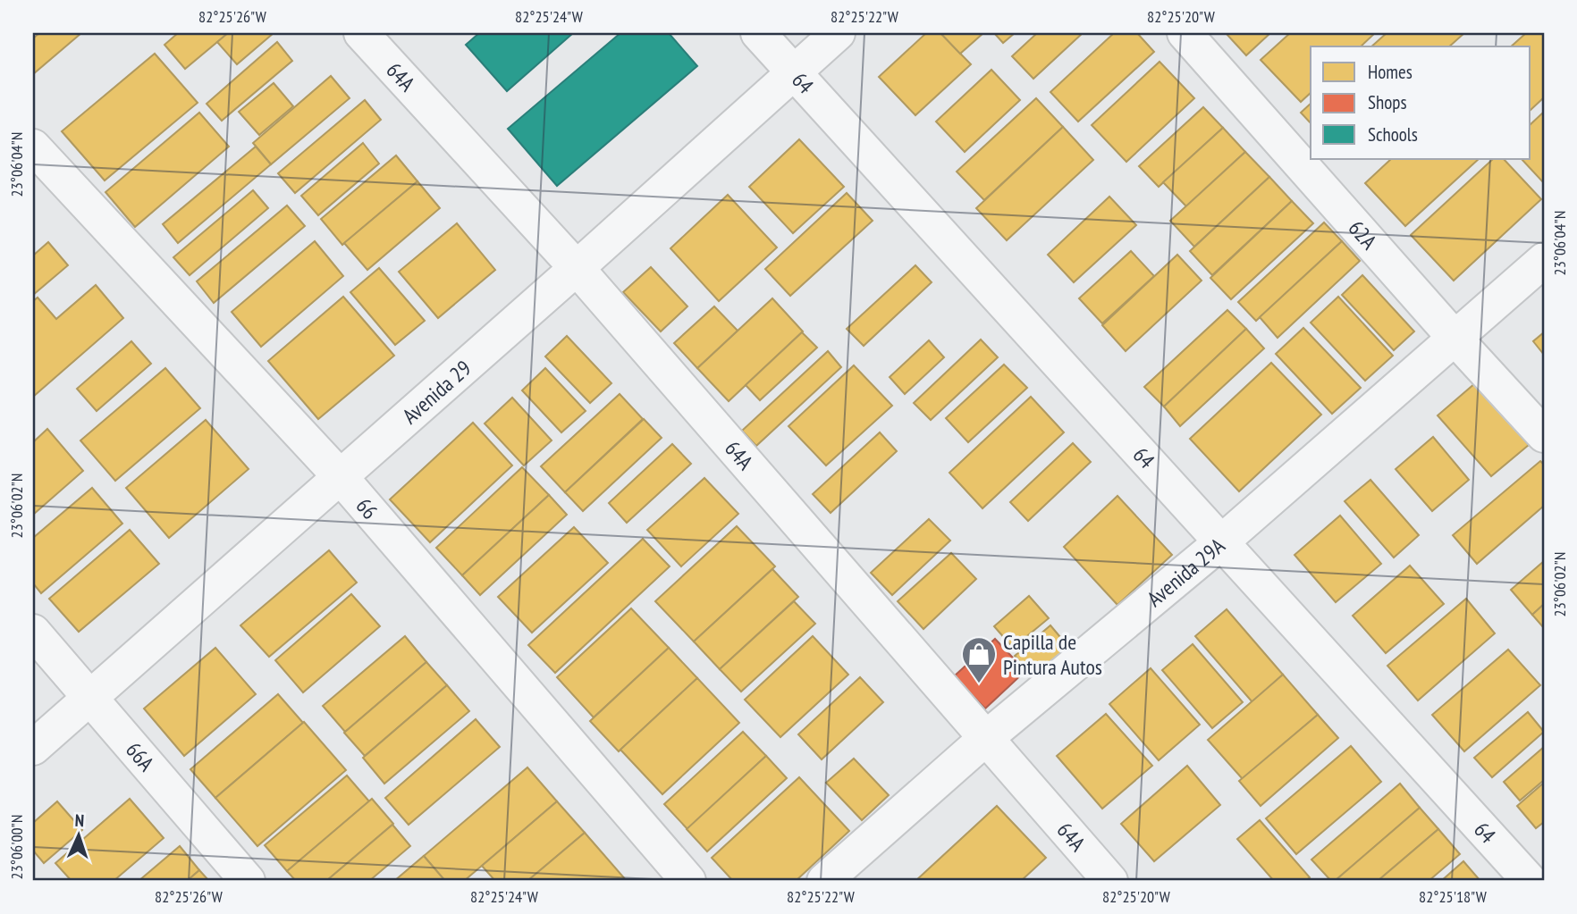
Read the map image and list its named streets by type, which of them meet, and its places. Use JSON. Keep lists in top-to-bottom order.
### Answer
{
  "streets": {
    "street": [
      "64A",
      "64",
      "62A",
      "Avenida 29",
      "66",
      "Avenida 29A",
      "66A"
    ]
  },
  "crossings": [
    ["64A", "Avenida 29"],
    ["64A", "Avenida 29A"],
    ["64", "Avenida 29"],
    ["64", "Avenida 29A"],
    ["62A", "Avenida 29A"],
    ["Avenida 29", "66"],
    ["Avenida 29", "66A"]
  ],
  "places": {
    "shop": ["Capilla de Pintura Autos"]
  },
  "legend": ["Homes", "Shops", "Schools"],
  "north": "top",
  "coordinates": [
    "82°25'26\"W",
    "82°25'24\"W",
    "82°25'22\"W",
    "82°25'20\"W",
    "23°06'04\"N",
    "23°06'02\"N",
    "23°06'00\"N",
    "82°25'18\"W"
  ]
}
